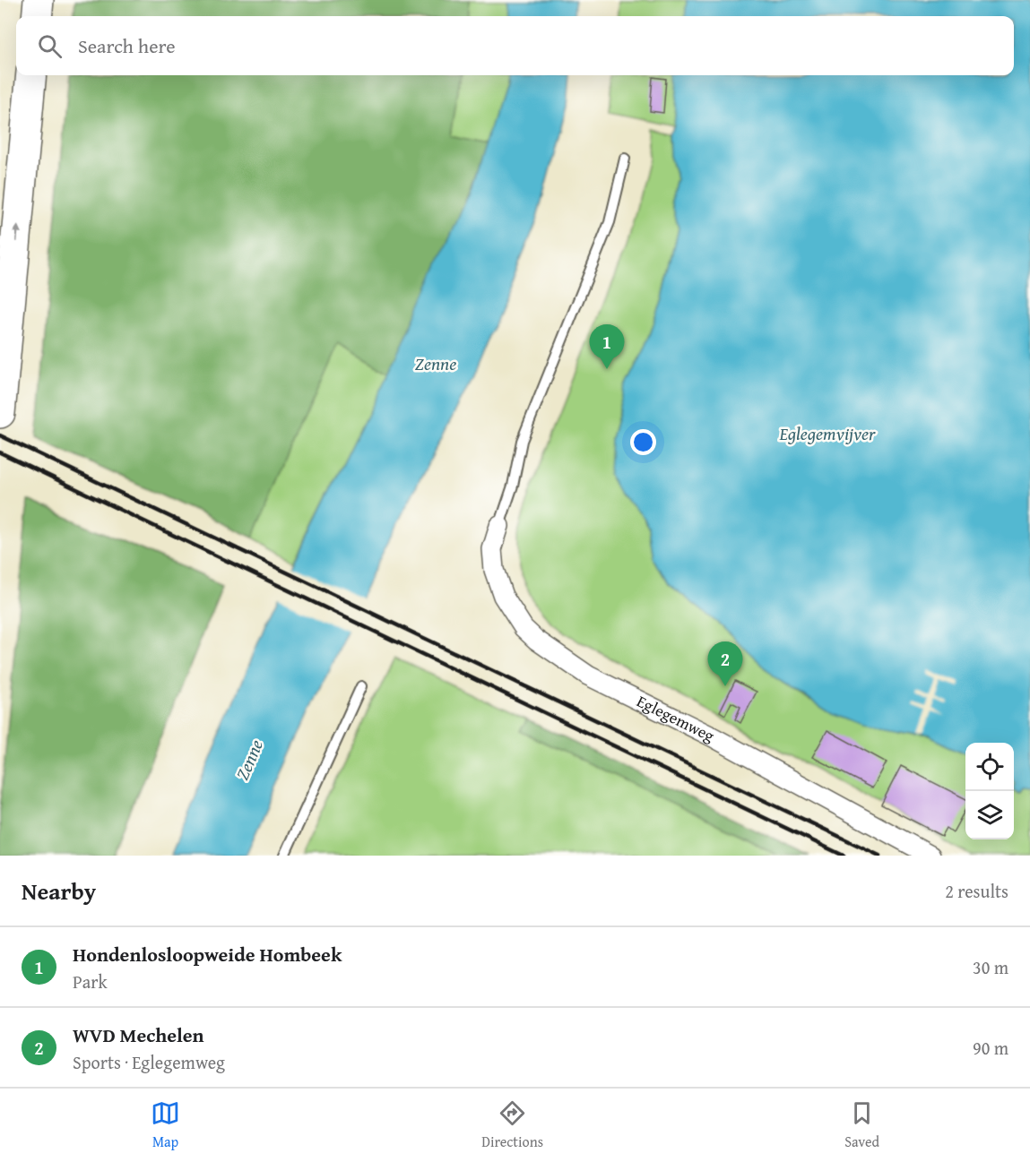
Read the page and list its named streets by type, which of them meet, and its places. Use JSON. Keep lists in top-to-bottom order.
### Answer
{
  "streets": {
    "street": ["Eglegemweg"]
  },
  "water": ["Zenne", "Eglegemvijver"],
  "page": {
    "search": "Search here",
    "pins": ["1", "2"],
    "heading": ["Nearby", "2 results"],
    "list": [
      {
        "mark": "1",
        "name": "Hondenlosloopweide Hombeek",
        "note": "Park",
        "value": "30 m"
      },
      {
        "mark": "2",
        "name": "WVD Mechelen",
        "note": "Sports · Eglegemweg",
        "value": "90 m"
      }
    ],
    "nav": ["Map", "Directions", "Saved"]
  }
}
